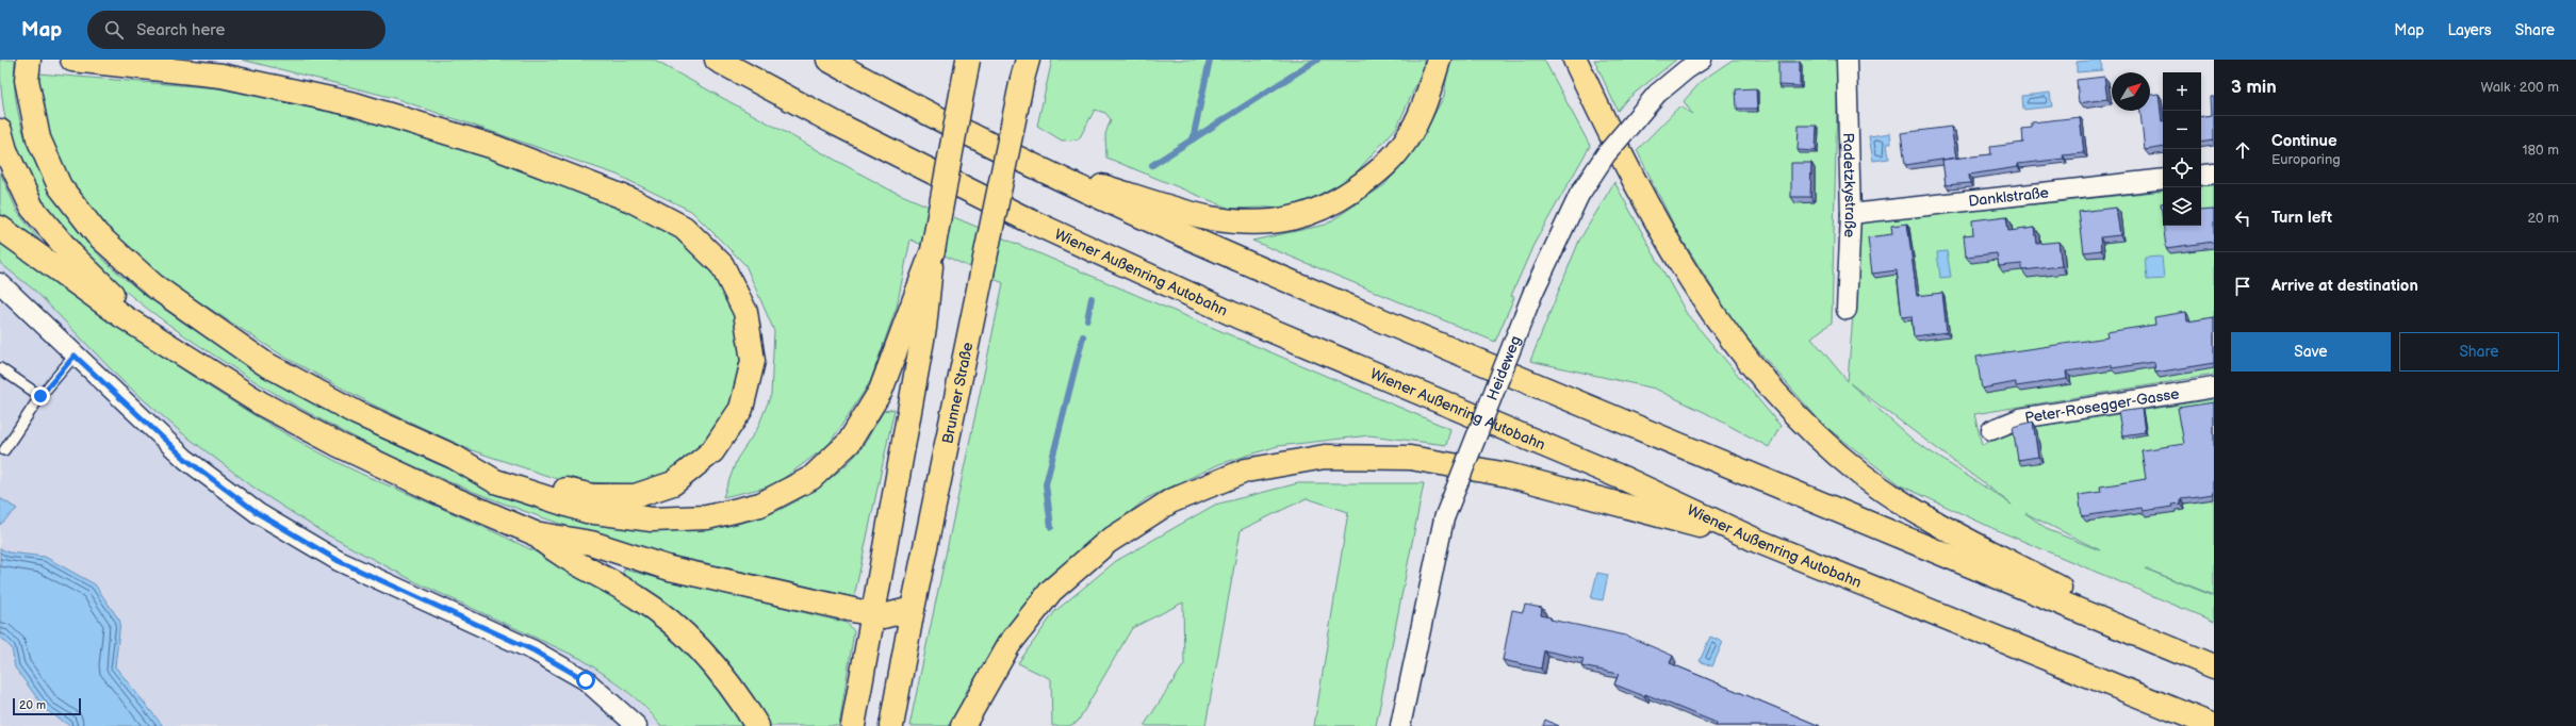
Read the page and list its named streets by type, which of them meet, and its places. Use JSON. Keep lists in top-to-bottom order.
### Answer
{
  "streets": {
    "main road": ["Wiener Außenring Autobahn", "Brunner Straße"],
    "street": [
      "Radetzkystraße",
      "Danklstraße",
      "Heideweg",
      "Peter-Rosegger-Gasse"
    ]
  },
  "crossings": [
    ["Radetzkystraße", "Danklstraße"]
  ],
  "scale_bar": "20 m",
  "north": "top right",
  "page": {
    "header": "Map",
    "search": "Search here",
    "nav": ["Map", "Layers", "Share"],
    "heading": ["3 min", "Walk · 200 m"],
    "map_buttons": ["+", "−"],
    "list": [
      ["Continue", "Europaring", "180 m"],
      ["Turn left", "20 m"],
      "Arrive at destination"
    ],
    "buttons": ["Save", "Share"],
    "scale": "20 m"
  }
}
